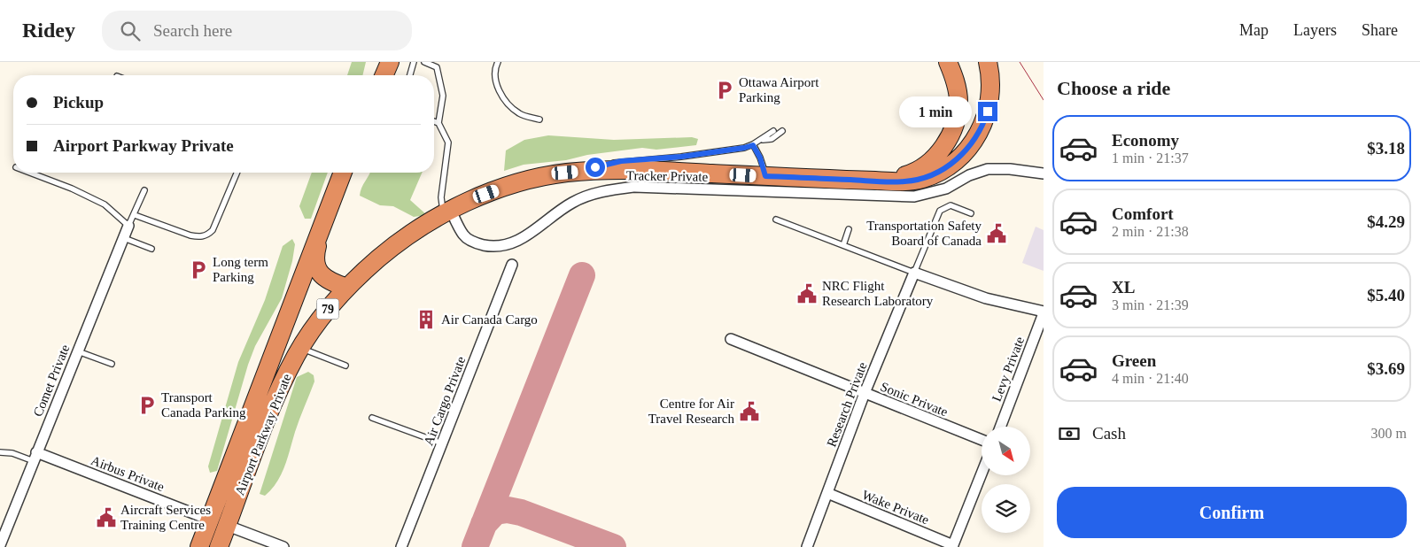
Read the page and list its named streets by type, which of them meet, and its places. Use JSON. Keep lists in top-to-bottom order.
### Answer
{
  "streets": {
    "highway": ["79", "Airport Parkway Private"],
    "street": [
      "Tracker Private",
      "Levy Private",
      "Comet Private",
      "Sonic Private",
      "Air Cargo Private",
      "Research Private",
      "Airbus Private",
      "Wake Private"
    ]
  },
  "crossings": [
    ["Tracker Private", "Airport Parkway Private"],
    ["Comet Private", "Airbus Private"],
    ["Sonic Private", "Research Private"],
    ["Research Private", "Wake Private"],
    ["Airport Parkway Private", "Airbus Private"]
  ],
  "places": {
    "parking": ["Ottawa Airport Parking", "Long term Parking", "Transport Canada Parking"],
    "public building": [
      "Transportation Safety Board of Canada",
      "NRC Flight Research Laboratory",
      "Centre for Air Travel Research",
      "Aircraft Services Training Centre"
    ],
    "building": ["Air Canada Cargo"]
  },
  "north": "bottom right",
  "page": {
    "header": "Ridey",
    "search": "Search here",
    "nav": ["Map", "Layers", "Share"],
    "heading": "Choose a ride",
    "banner": ["Pickup", "Airport Parkway Private"],
    "bubble": "1 min",
    "list": [
      {
        "name": "Economy",
        "note": "1 min · 21:37",
        "value": "$3.18"
      },
      {
        "name": "Comfort",
        "note": "2 min · 21:38",
        "value": "$4.29"
      },
      {
        "name": "XL",
        "note": "3 min · 21:39",
        "value": "$5.40"
      },
      {
        "name": "Green",
        "note": "4 min · 21:40",
        "value": "$3.69"
      }
    ],
    "pay": ["Cash", "300 m"],
    "buttons": "Confirm"
  }
}
